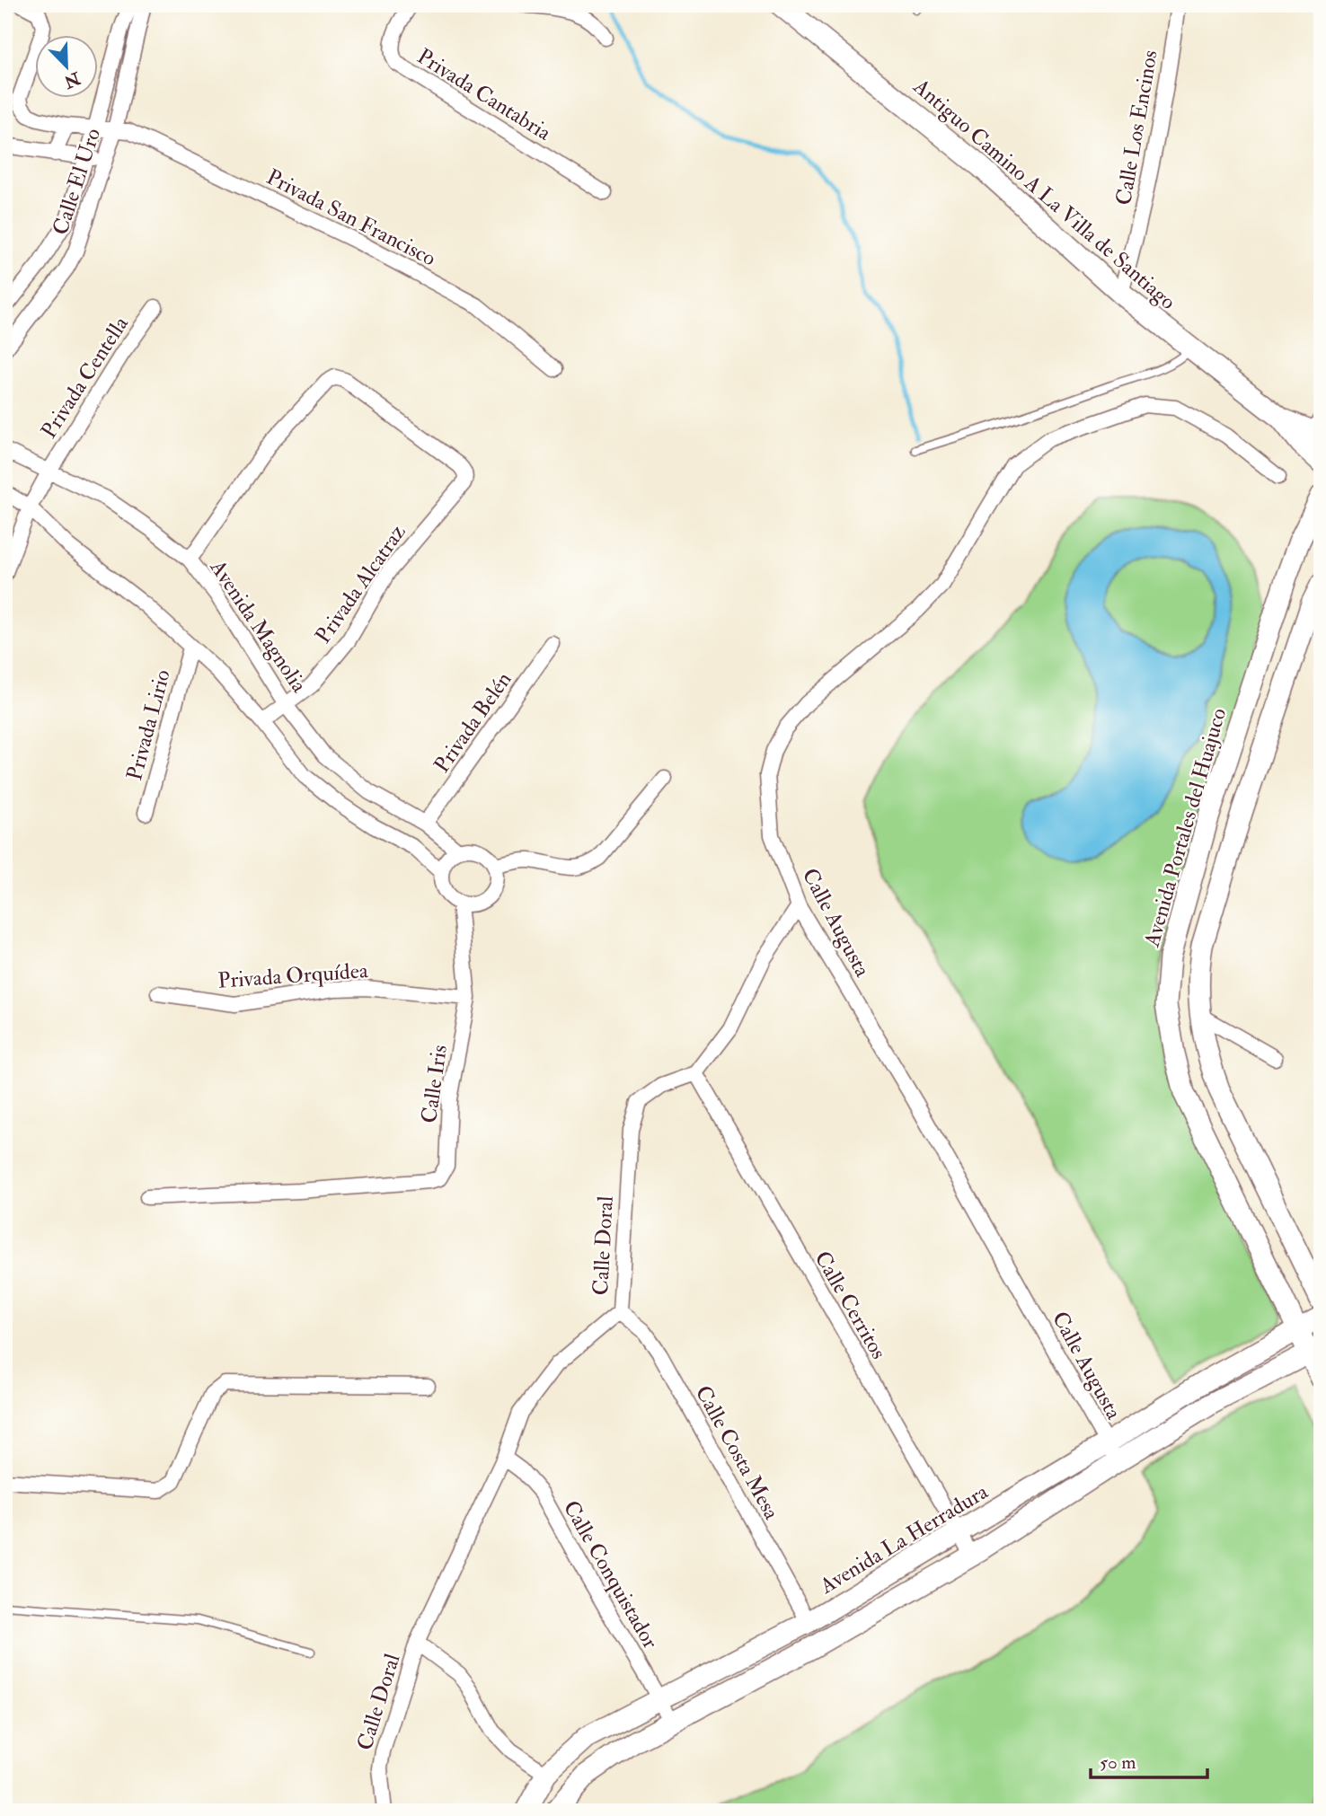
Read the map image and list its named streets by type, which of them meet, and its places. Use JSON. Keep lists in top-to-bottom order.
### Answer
{
  "streets": {
    "street": [
      "Privada Cantabria",
      "Calle Los Encinos",
      "Calle El Uro",
      "Antiguo Camino A La Villa de Santiago",
      "Privada San Francisco",
      "Privada Centella",
      "Privada Alcatraz",
      "Avenida Magnolia",
      "Privada Belén",
      "Privada Lirio",
      "Avenida Portales del Huajuco",
      "Calle Augusta",
      "Privada Orquídea",
      "Calle Iris",
      "Calle Doral",
      "Calle Cerritos",
      "Calle Costa Mesa",
      "Avenida La Herradura",
      "Calle Conquistador"
    ]
  },
  "crossings": [
    ["Calle Los Encinos", "Antiguo Camino A La Villa de Santiago"],
    ["Calle El Uro", "Privada San Francisco"],
    ["Privada Centella", "Avenida Magnolia"],
    ["Privada Alcatraz", "Avenida Magnolia"],
    ["Avenida Magnolia", "Privada Belén"],
    ["Avenida Magnolia", "Calle Iris"],
    ["Avenida Portales del Huajuco", "Avenida La Herradura"],
    ["Calle Augusta", "Avenida La Herradura"],
    ["Privada Orquídea", "Calle Iris"],
    ["Calle Doral", "Calle Cerritos"],
    ["Calle Doral", "Calle Costa Mesa"],
    ["Calle Doral", "Calle Conquistador"],
    ["Calle Cerritos", "Avenida La Herradura"],
    ["Calle Costa Mesa", "Avenida La Herradura"],
    ["Avenida La Herradura", "Calle Conquistador"]
  ],
  "scale_bar": "50 m",
  "north": "bottom right"
}
